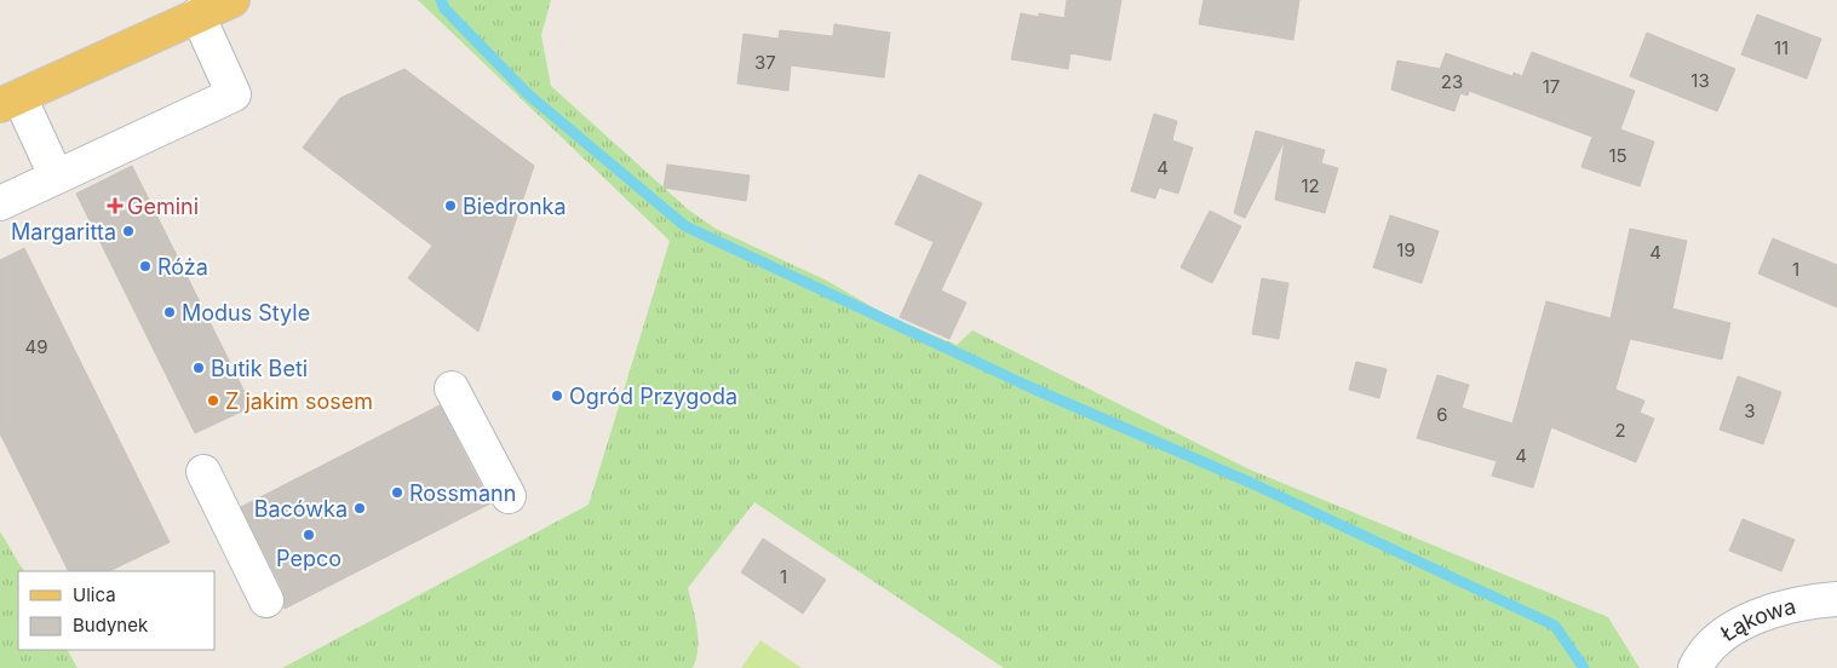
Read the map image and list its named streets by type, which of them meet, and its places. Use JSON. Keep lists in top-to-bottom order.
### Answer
{
  "streets": {
    "street": ["Łąkowa"]
  },
  "places": {
    "health": ["Gemini"],
    "other": [
      "Biedronka",
      "Margaritta",
      "Róża",
      "Modus Style",
      "Butik Beti",
      "Ogród Przygoda",
      "Z jakim sosem",
      "Rossmann",
      "Bacówka",
      "Pepco"
    ]
  },
  "house_numbers": [
    "11",
    "37",
    "13",
    "23",
    "17",
    "15",
    "4",
    "12",
    "19",
    "4",
    "1",
    "49",
    "3",
    "6",
    "2",
    "4",
    "1"
  ],
  "legend": ["Ulica", "Budynek"]
}
